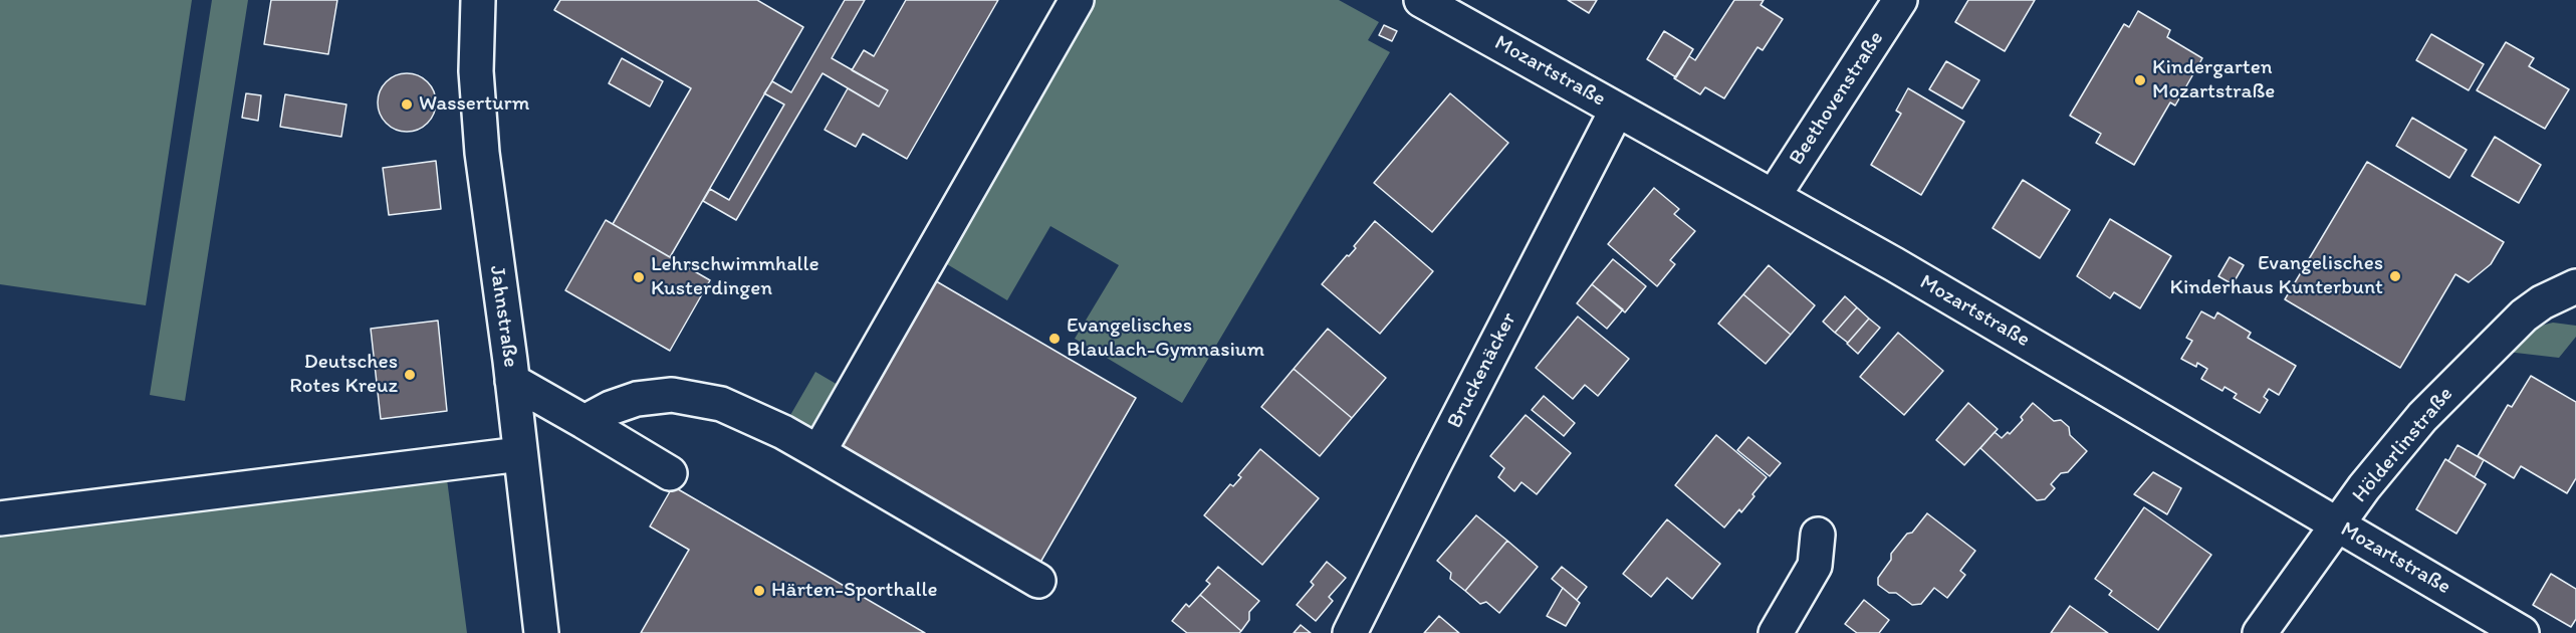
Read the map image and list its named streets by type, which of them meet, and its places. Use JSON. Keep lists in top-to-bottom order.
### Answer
{
  "streets": {
    "street": [
      "Mozartstraße",
      "Beethovenstraße",
      "Jahnstraße",
      "Bruckenäcker",
      "Hölderlinstraße"
    ]
  },
  "crossings": [
    ["Mozartstraße", "Beethovenstraße"],
    ["Mozartstraße", "Bruckenäcker"],
    ["Mozartstraße", "Hölderlinstraße"]
  ],
  "places": [
    "Kindergarten Mozartstraße",
    "Wasserturm",
    "Evangelisches Kinderhaus Kunterbunt",
    "Lehrschwimmhalle Kusterdingen",
    "Evangelisches Blaulach-Gymnasium",
    "Deutsches Rotes Kreuz",
    "Härten-Sporthalle"
  ]
}
